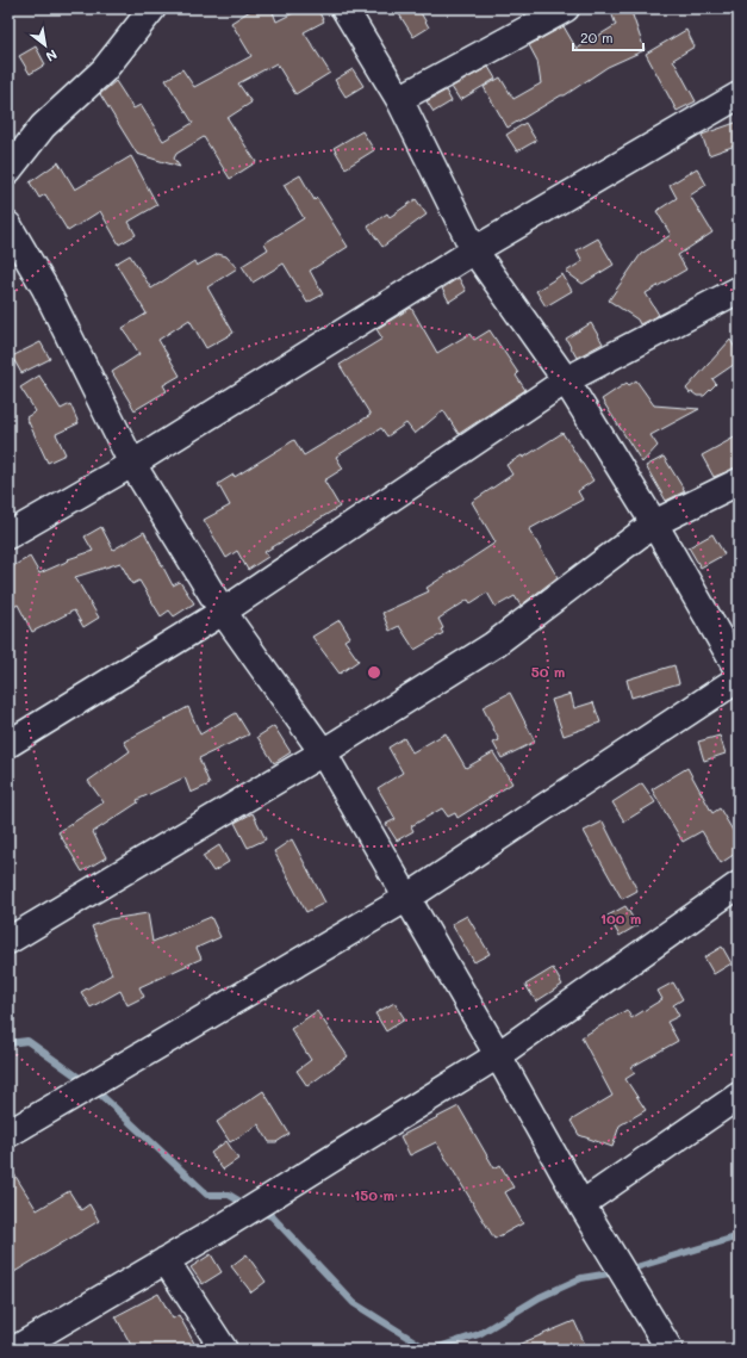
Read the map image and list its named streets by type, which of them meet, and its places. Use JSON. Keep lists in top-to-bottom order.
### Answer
{
  "scale_bar": "20 m",
  "north": "bottom right",
  "rings": ["50 m", "100 m", "150 m"]
}
